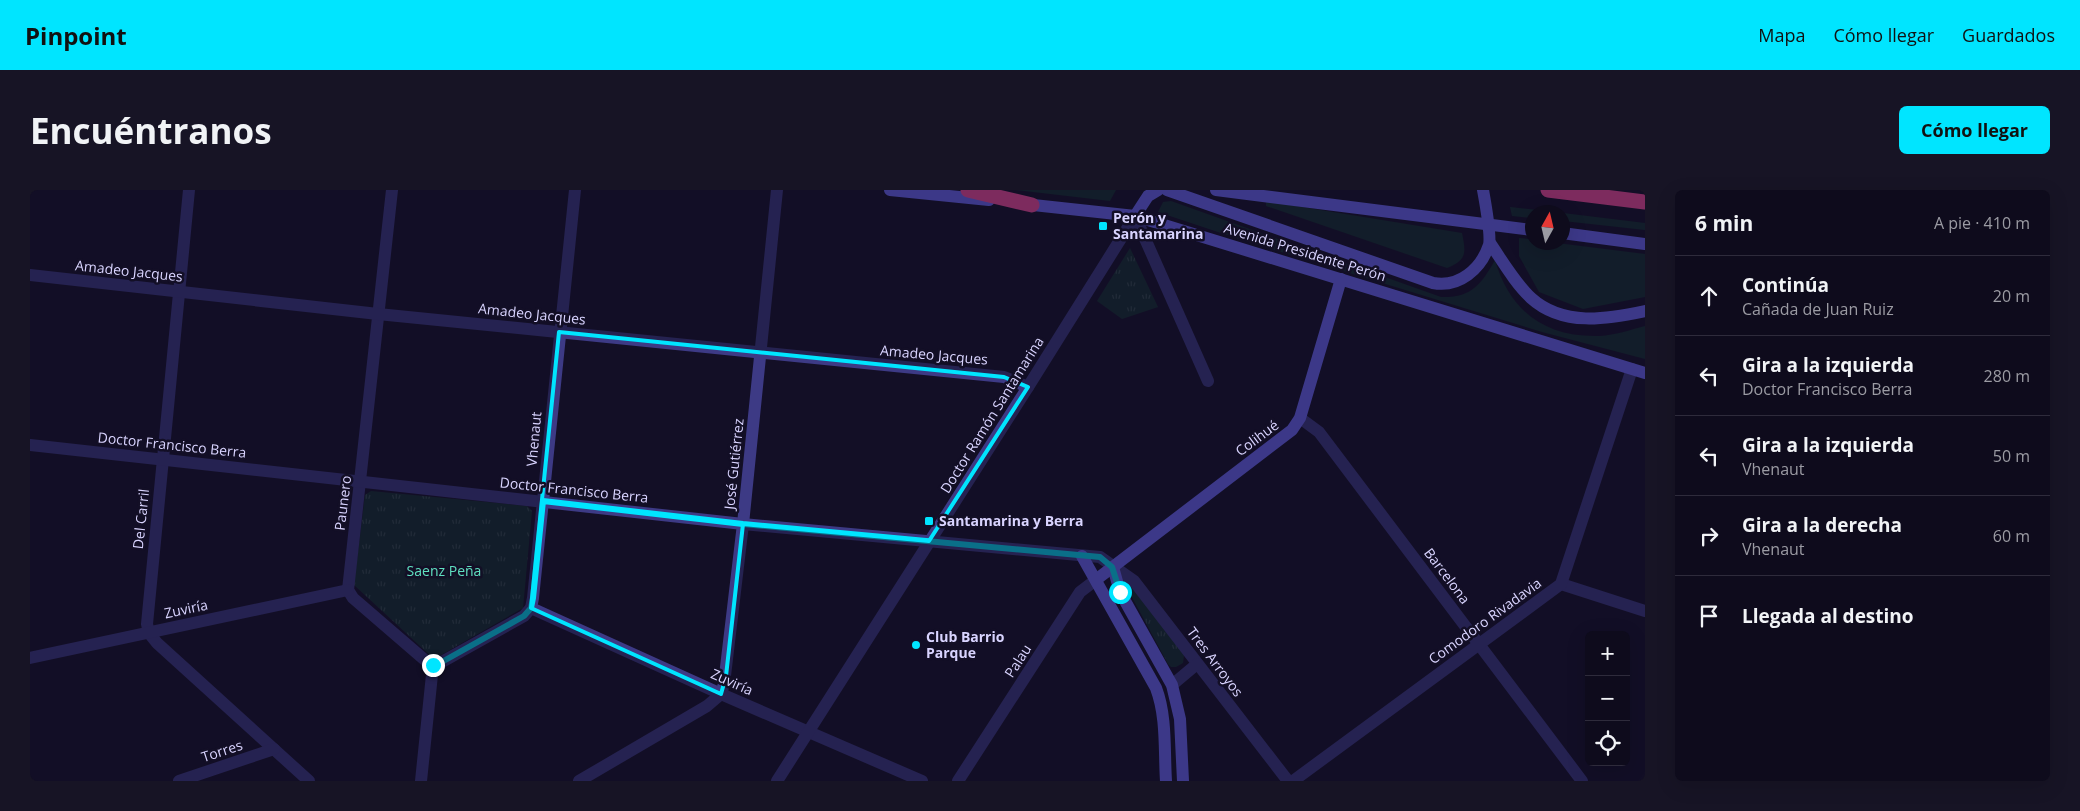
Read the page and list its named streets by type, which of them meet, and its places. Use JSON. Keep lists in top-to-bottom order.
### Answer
{
  "streets": {
    "main road": ["Avenida Presidente Perón", "Colihué", "Palau"],
    "street": [
      "Amadeo Jacques",
      "Doctor Ramón Santamarina",
      "Vhenaut",
      "Doctor Francisco Berra",
      "José Gutiérrez",
      "Paunero",
      "Del Carril",
      "Barcelona",
      "Zuviría",
      "Comodoro Rivadavia",
      "Tres Arroyos",
      "Torres"
    ]
  },
  "crossings": [
    ["Avenida Presidente Perón", "Doctor Ramón Santamarina"],
    ["Avenida Presidente Perón", "Colihué"],
    ["Avenida Presidente Perón", "Comodoro Rivadavia"],
    ["Amadeo Jacques", "Doctor Ramón Santamarina"],
    ["Amadeo Jacques", "Vhenaut"],
    ["Amadeo Jacques", "José Gutiérrez"],
    ["Amadeo Jacques", "Paunero"],
    ["Amadeo Jacques", "Del Carril"],
    ["Doctor Ramón Santamarina", "Doctor Francisco Berra"],
    ["Doctor Ramón Santamarina", "Zuviría"],
    ["Colihué", "Doctor Francisco Berra"],
    ["Colihué", "Barcelona"],
    ["Colihué", "Palau"],
    ["Colihué", "Tres Arroyos"],
    ["Vhenaut", "Doctor Francisco Berra"],
    ["Vhenaut", "Zuviría"],
    ["Doctor Francisco Berra", "José Gutiérrez"],
    ["Doctor Francisco Berra", "Paunero"],
    ["Doctor Francisco Berra", "Del Carril"],
    ["Doctor Francisco Berra", "Palau"],
    ["Doctor Francisco Berra", "Tres Arroyos"],
    ["José Gutiérrez", "Zuviría"],
    ["Paunero", "Zuviría"],
    ["Del Carril", "Zuviría"],
    ["Barcelona", "Comodoro Rivadavia"],
    ["Palau", "Tres Arroyos"]
  ],
  "parks": ["Saenz Peña"],
  "places": {
    "transit": ["Perón y Santamarina", "Santamarina y Berra"],
    "other": ["Club Barrio Parque"]
  },
  "north": "top",
  "page": {
    "header": "Pinpoint",
    "nav": ["Mapa", "Cómo llegar", "Guardados"],
    "buttons": "Cómo llegar",
    "title": "Encuéntranos",
    "heading": ["6 min", "A pie · 410 m"],
    "list": [
      ["Continúa", "Cañada de Juan Ruiz", "20 m"],
      ["Gira a la izquierda", "Doctor Francisco Berra", "280 m"],
      ["Gira a la izquierda", "Vhenaut", "50 m"],
      ["Gira a la derecha", "Vhenaut", "60 m"],
      "Llegada al destino"
    ],
    "map_buttons": ["+", "−"]
  }
}
